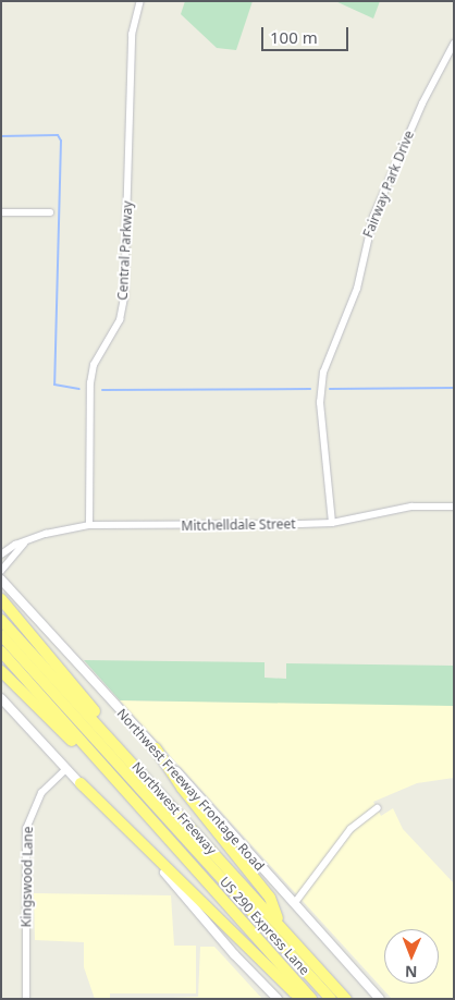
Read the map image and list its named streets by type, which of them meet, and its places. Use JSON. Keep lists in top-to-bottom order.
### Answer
{
  "streets": {
    "highway": ["Northwest Freeway", "US 290 Express Lane"],
    "main road": ["Northwest Freeway Frontage Road"],
    "street": [
      "Fairway Park Drive",
      "Central Parkway",
      "Mitchelldale Street",
      "Kingswood Lane"
    ]
  },
  "crossings": [
    ["Fairway Park Drive", "Mitchelldale Street"],
    ["Central Parkway", "Mitchelldale Street"]
  ],
  "scale_bar": "100 m",
  "north": "bottom"
}
